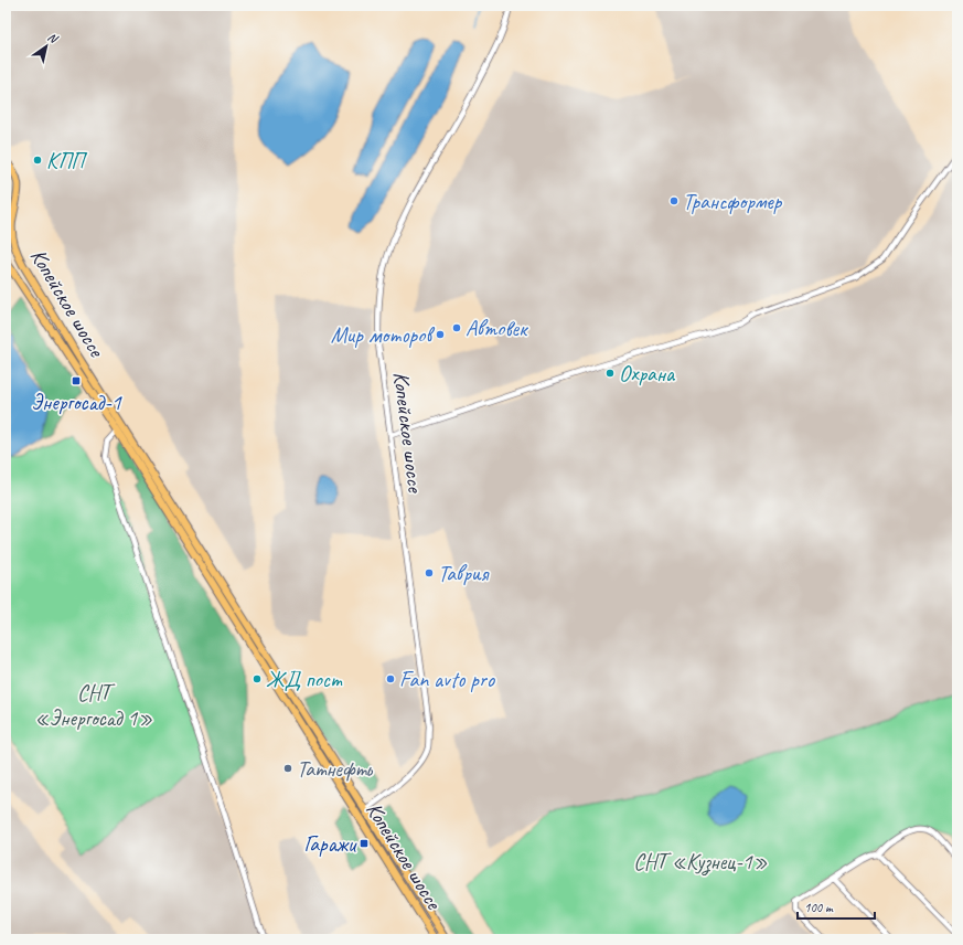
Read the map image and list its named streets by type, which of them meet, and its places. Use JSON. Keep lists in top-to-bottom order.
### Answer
{
  "streets": {
    "main road": ["Копейское шоссе"]
  },
  "parks": ["СНТ «Энергосад 1»", "СНТ «Кузнец-1»"],
  "places": {
    "other": [
      "КПП",
      "Трансформер",
      "Автовек",
      "Мир моторов",
      "Охрана",
      "Таврия",
      "ЖД пост",
      "Fan avto pro",
      "Татнефть"
    ],
    "transit": ["Энергосад-1", "Гаражи"]
  },
  "scale_bar": "100 m",
  "north": "top right"
}
